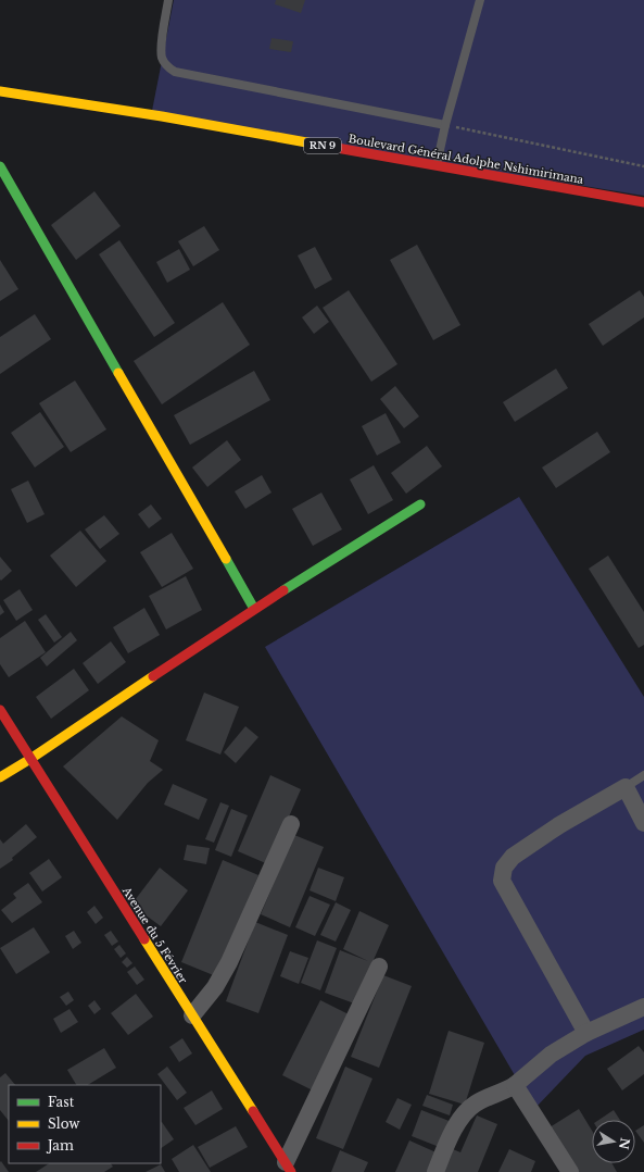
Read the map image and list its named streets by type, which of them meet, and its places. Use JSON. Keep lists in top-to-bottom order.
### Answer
{
  "streets": {
    "street": ["RN 9", "Boulevard Général Adolphe Nshimirimana", "Avenue du 5 Février"]
  },
  "legend": ["Fast", "Slow", "Jam"],
  "north": "right"
}
